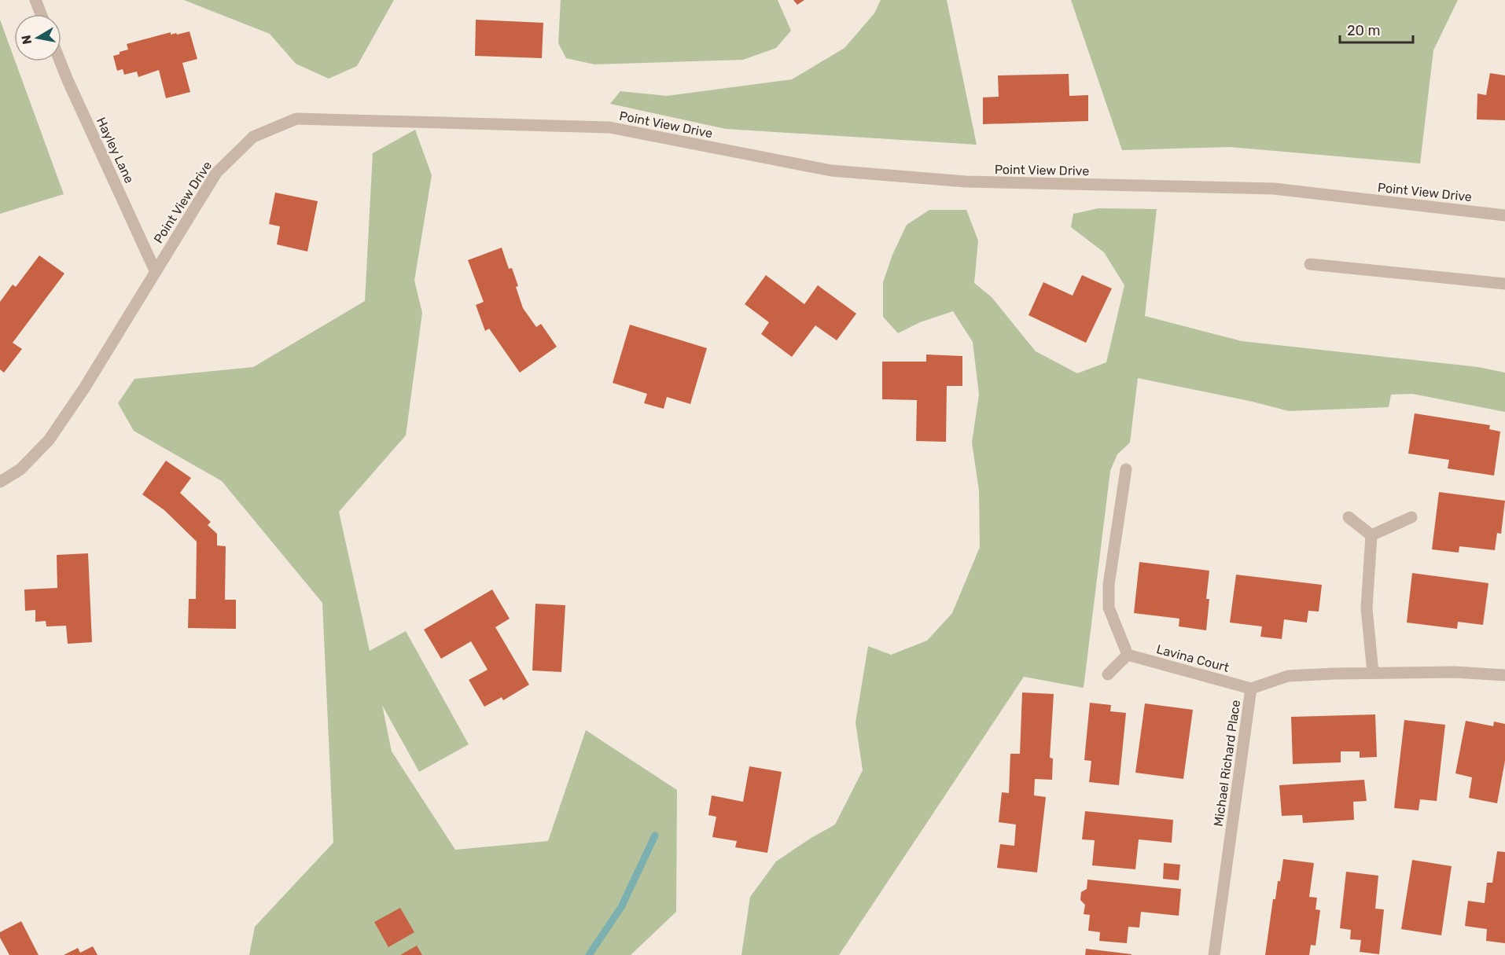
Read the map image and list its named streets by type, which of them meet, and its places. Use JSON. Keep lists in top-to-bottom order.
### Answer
{
  "streets": {
    "street": [
      "Point View Drive",
      "Hayley Lane",
      "Lavina Court",
      "Michael Richard Place"
    ]
  },
  "crossings": [
    ["Point View Drive", "Hayley Lane"],
    ["Lavina Court", "Michael Richard Place"]
  ],
  "scale_bar": "20 m",
  "north": "left"
}
